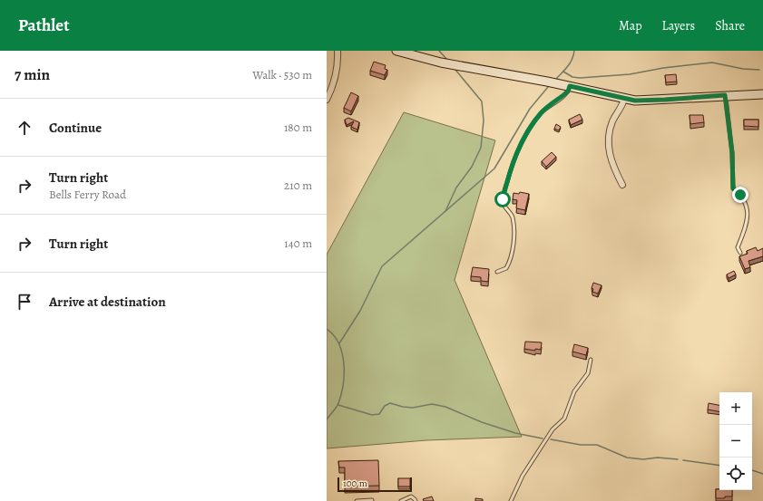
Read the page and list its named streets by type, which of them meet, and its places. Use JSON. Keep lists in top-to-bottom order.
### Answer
{
  "scale_bar": "100 m",
  "page": {
    "header": "Pathlet",
    "nav": ["Map", "Layers", "Share"],
    "heading": ["7 min", "Walk · 530 m"],
    "list": [
      ["Continue", "180 m"],
      ["Turn right", "Bells Ferry Road", "210 m"],
      ["Turn right", "140 m"],
      "Arrive at destination"
    ],
    "map_buttons": ["+", "−"],
    "scale": "100 m"
  }
}
